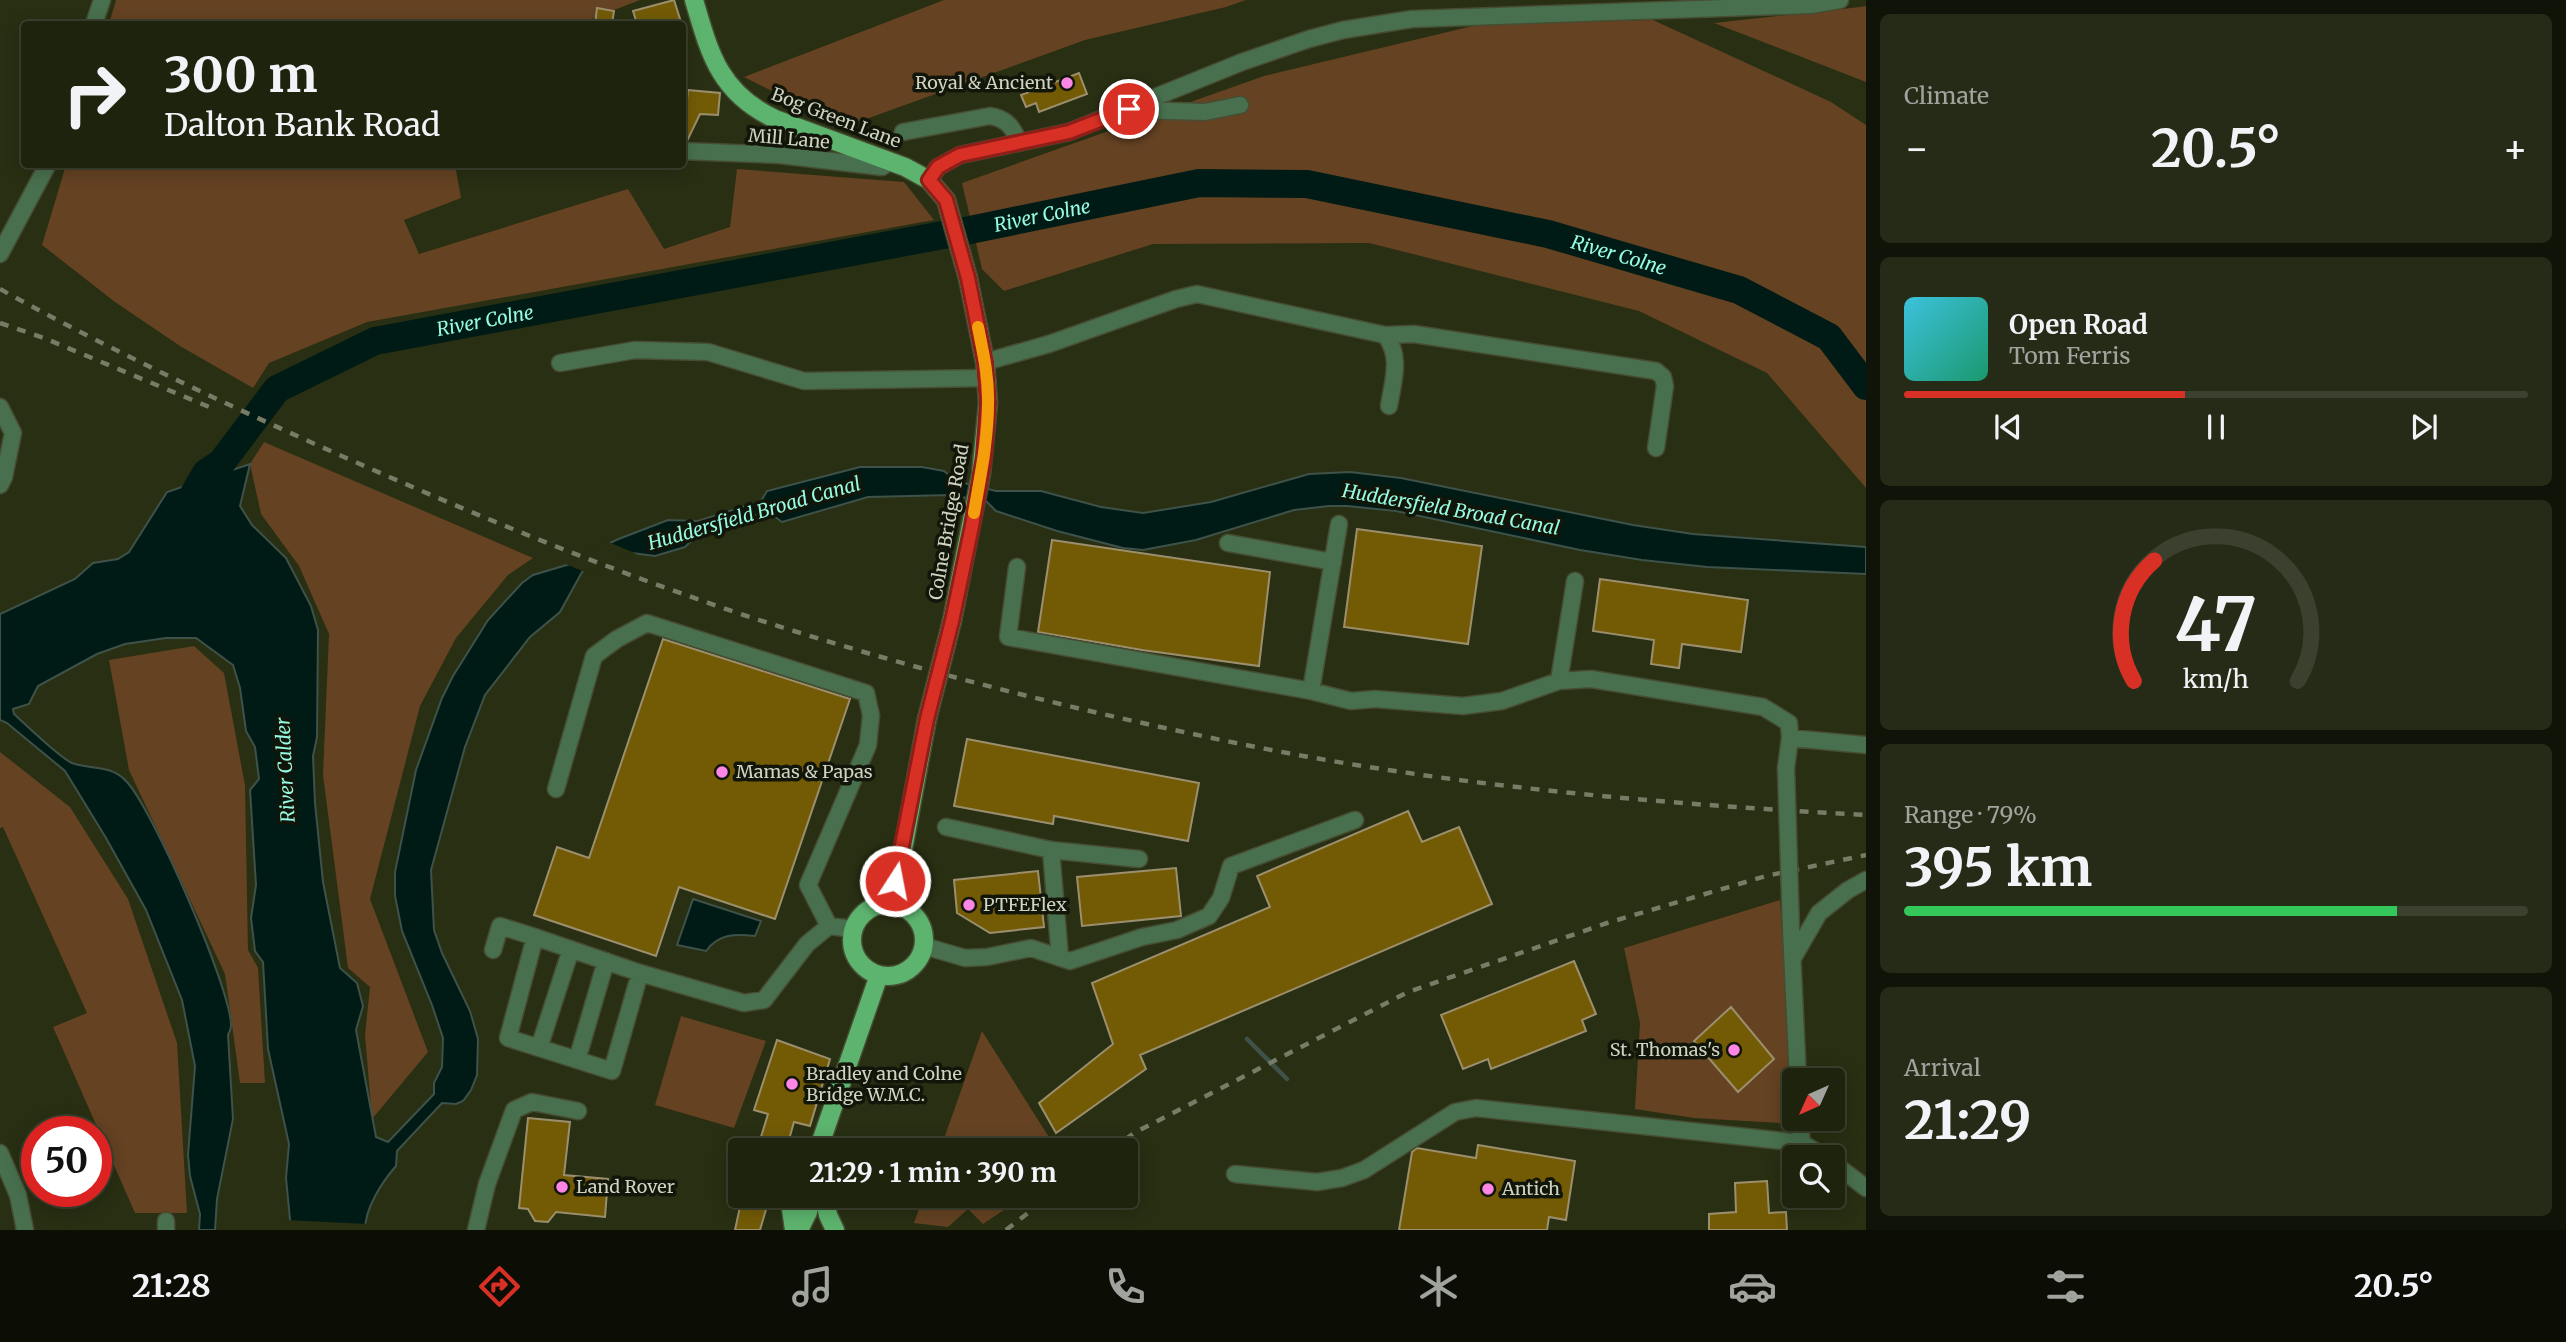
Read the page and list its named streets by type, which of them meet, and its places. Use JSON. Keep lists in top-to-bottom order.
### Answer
{
  "streets": {
    "main road": ["Bog Green Lane", "Colne Bridge Road"],
    "street": ["Mill Lane"]
  },
  "crossings": [
    ["Bog Green Lane", "Mill Lane"],
    ["Bog Green Lane", "Colne Bridge Road"],
    ["Mill Lane", "Colne Bridge Road"]
  ],
  "water": ["River Colne", "Huddersfield Broad Canal", "River Calder"],
  "places": [
    "Royal & Ancient",
    "Mamas & Papas",
    "PTFEFlex",
    "St. Thomas's",
    "Bradley and Colne Bridge W.M.C.",
    "Land Rover",
    "Antich"
  ],
  "north": "bottom left",
  "page": {
    "tile": [
      "Climate",
      ["Range · 79%", "395 km"],
      ["Arrival", "21:29"]
    ],
    "turn": ["300 m", "Dalton Bank Road"],
    "heat": ["−", "20.5°", "+"],
    "song": ["Open Road", "Tom Ferris"],
    "limit": "50",
    "trip": "21:29 · 1 min · 390 m",
    "tabs": ["21:28", "20.5°"],
    "gauge": ["47", "km/h"]
  }
}
